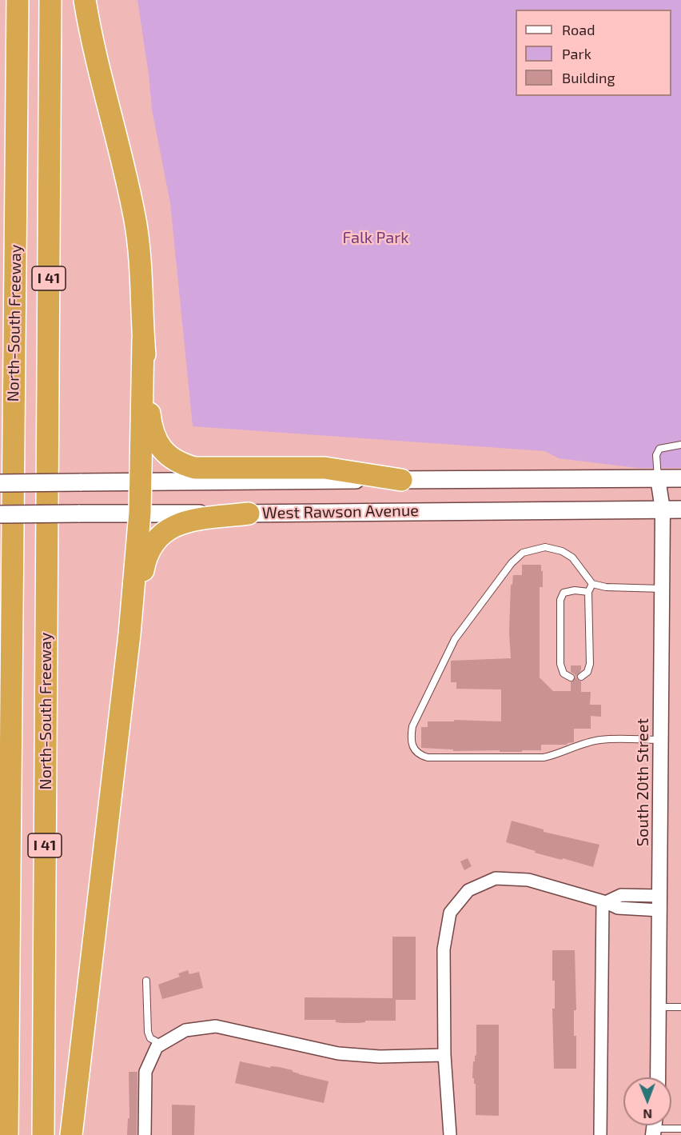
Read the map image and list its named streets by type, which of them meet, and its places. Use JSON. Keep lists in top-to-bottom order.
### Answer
{
  "streets": {
    "highway": ["I 41", "North-South Freeway"],
    "main road": ["West Rawson Avenue"],
    "street": ["South 20th Street"]
  },
  "crossings": [
    ["West Rawson Avenue", "South 20th Street"]
  ],
  "parks": ["Falk Park"],
  "legend": ["Road", "Park", "Building"],
  "north": "bottom"
}
